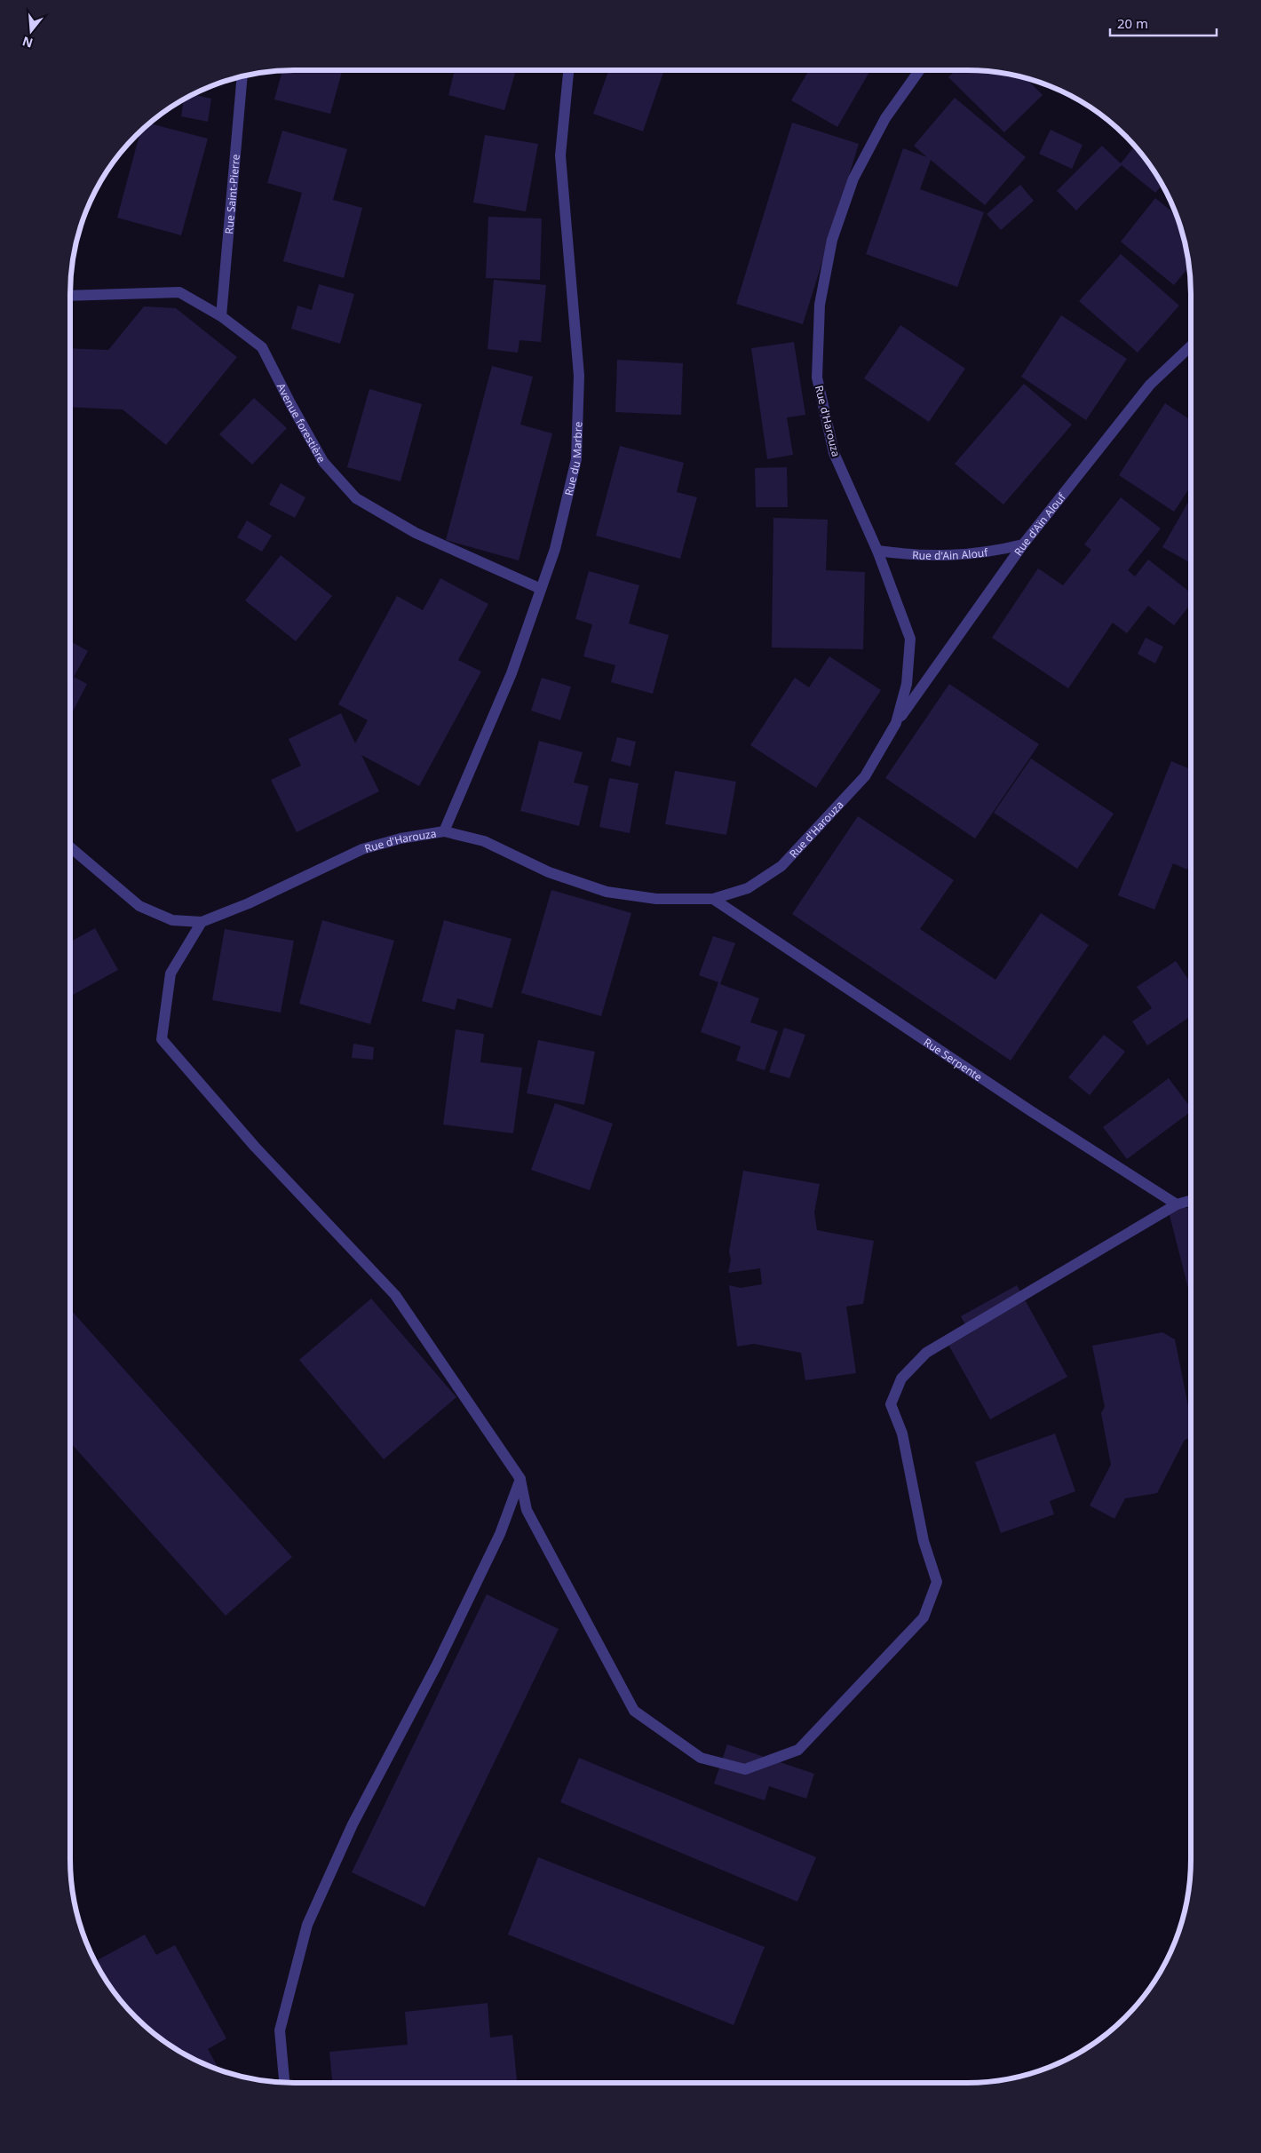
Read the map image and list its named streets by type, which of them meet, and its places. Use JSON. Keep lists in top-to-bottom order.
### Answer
{
  "streets": {
    "street": [
      "Rue Saint-Pierre",
      "Rue d'Harouza",
      "Avenue forestière",
      "Rue du Marbre",
      "Rue d'Aïn Alouf",
      "Rue d'Ain Alouf",
      "Rue Serpente"
    ]
  },
  "crossings": [
    ["Rue Saint-Pierre", "Avenue forestière"],
    ["Rue d'Harouza", "Rue du Marbre"],
    ["Rue d'Harouza", "Rue d'Aïn Alouf"],
    ["Rue d'Harouza", "Rue d'Ain Alouf"],
    ["Rue d'Harouza", "Rue Serpente"],
    ["Avenue forestière", "Rue du Marbre"],
    ["Rue d'Aïn Alouf", "Rue d'Ain Alouf"]
  ],
  "scale_bar": "20 m",
  "north": "bottom"
}
